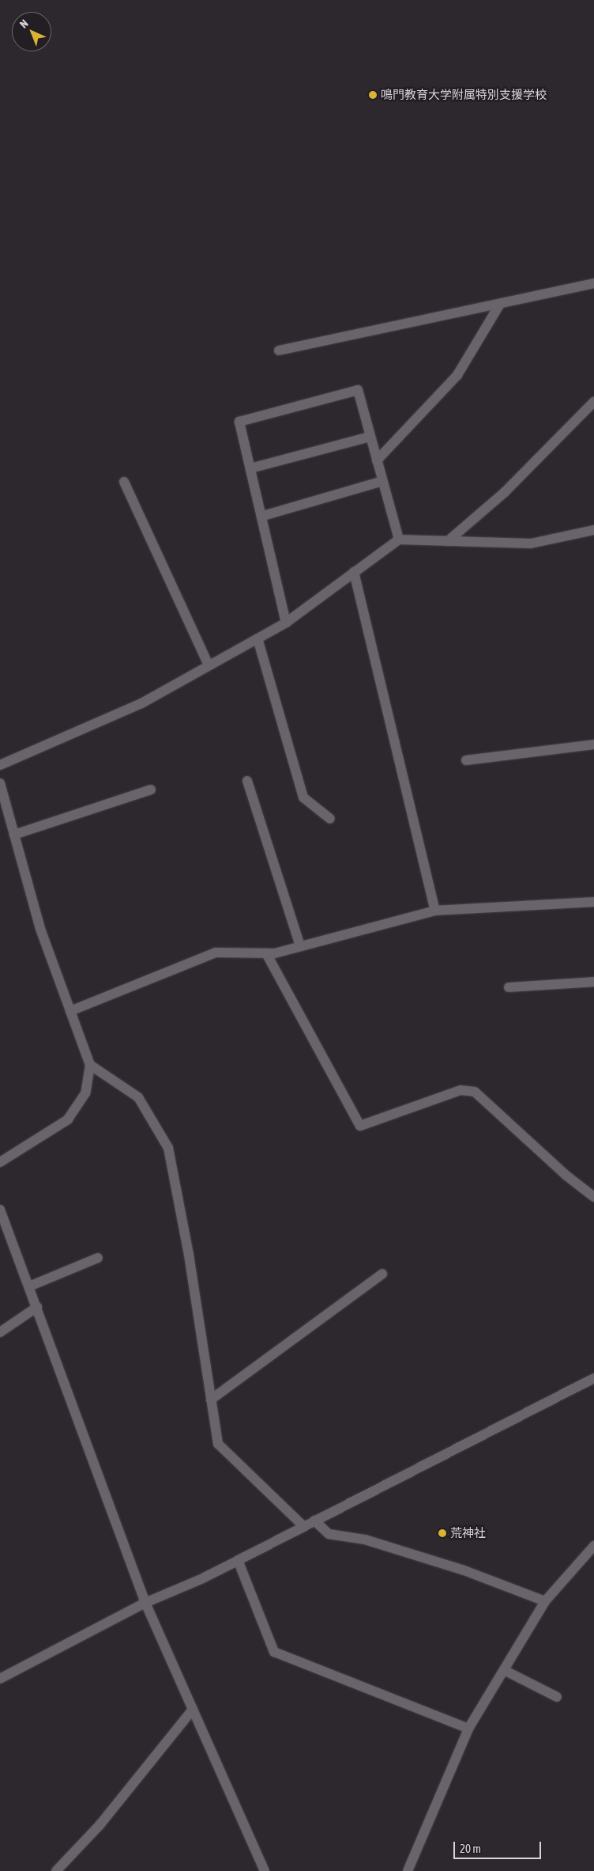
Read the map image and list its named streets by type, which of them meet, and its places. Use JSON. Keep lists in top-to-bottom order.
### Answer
{
  "places": ["鳴門教育大学附属特別支援学校", "荒神社"],
  "scale_bar": "20 m",
  "north": "top left"
}
